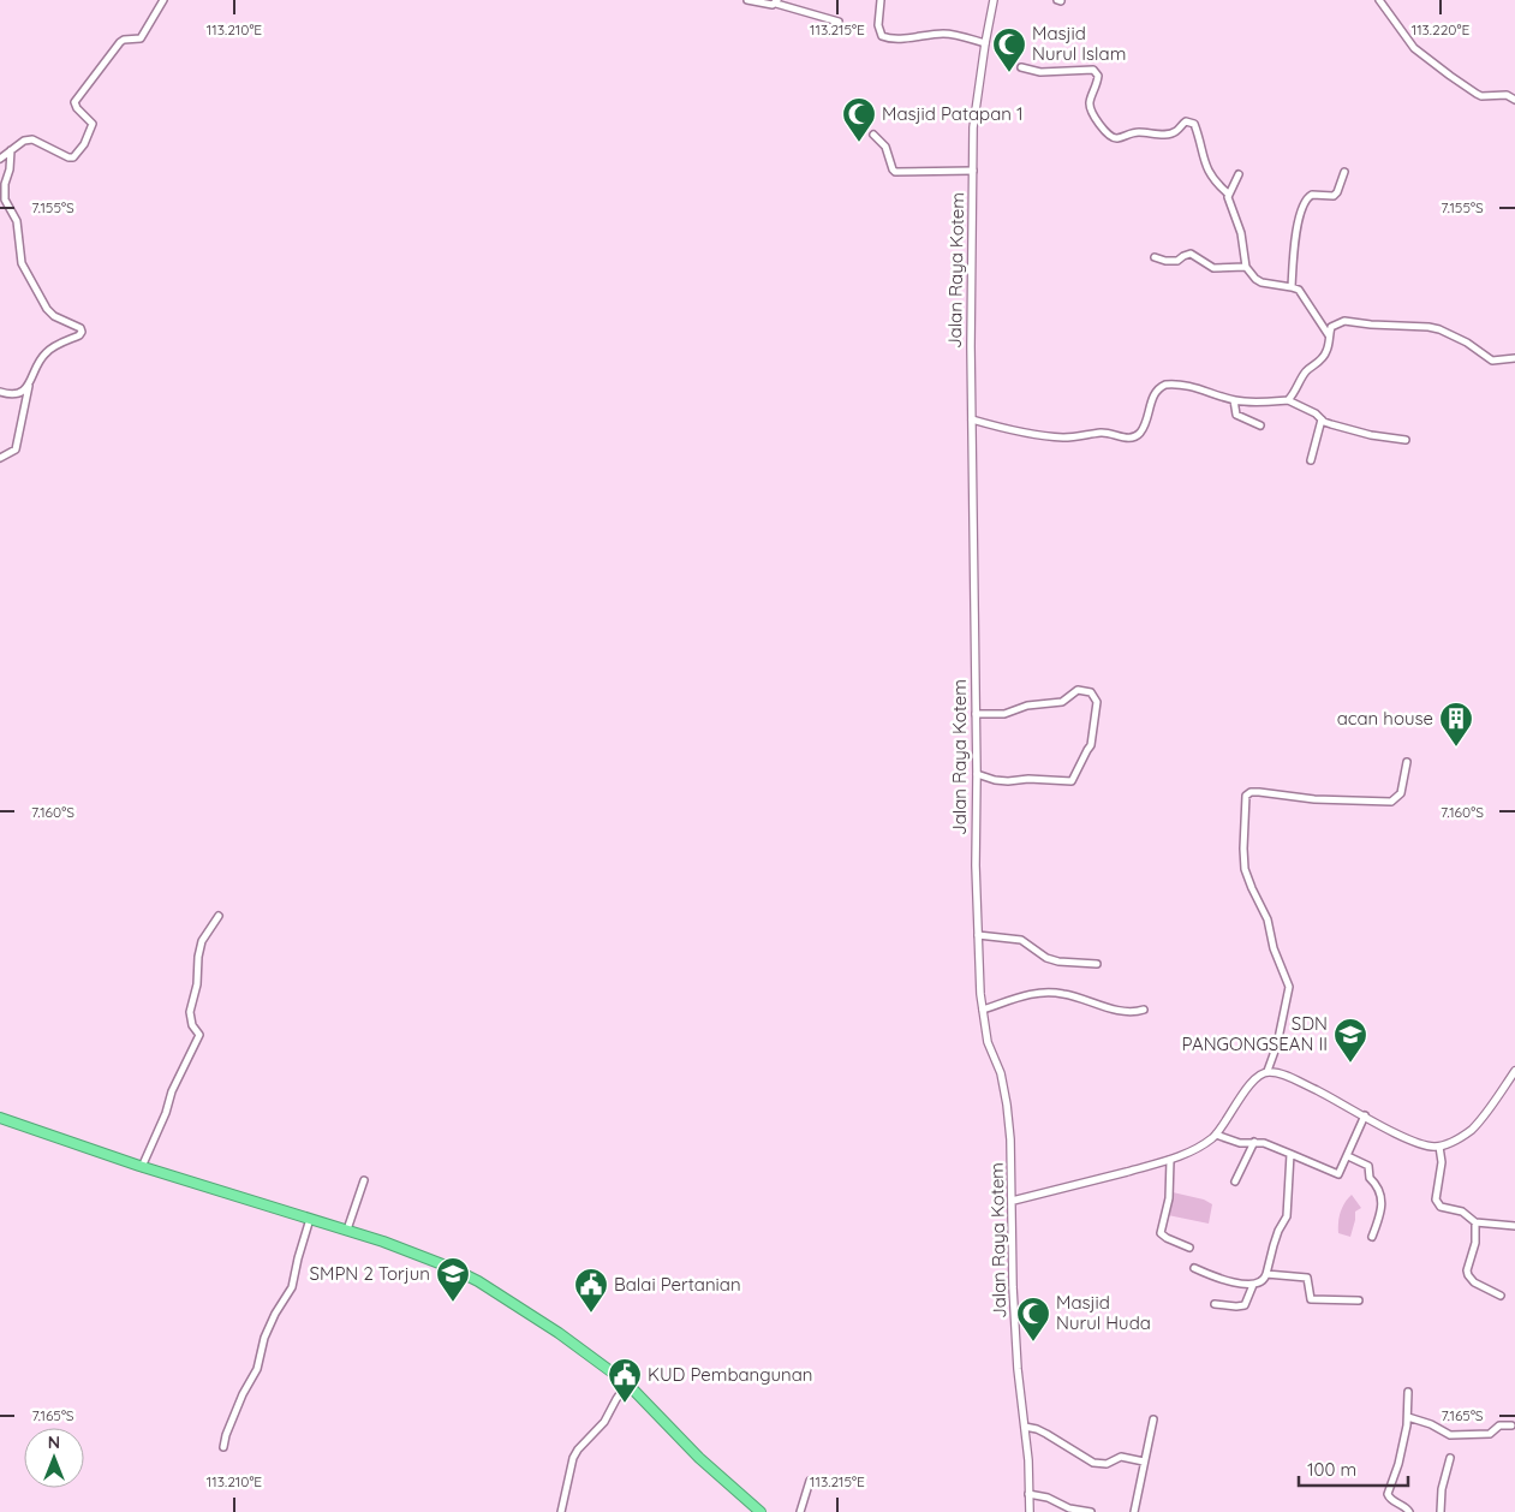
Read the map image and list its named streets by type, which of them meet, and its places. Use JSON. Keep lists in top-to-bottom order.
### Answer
{
  "streets": {
    "street": ["Jalan Raya Kotem"]
  },
  "places": {
    "mosque": ["Masjid Nurul Islam", "Masjid Patapan 1", "Masjid Nurul Huda"],
    "building": ["acan house"],
    "school or university": ["SDN PANGONGSEAN II", "SMPN 2 Torjun"],
    "public building": ["Balai Pertanian", "KUD Pembangunan"]
  },
  "scale_bar": "100 m",
  "north": "top",
  "coordinates": [
    "113.210°E",
    "113.215°E",
    "113.220°E",
    "7.155°S",
    "7.160°S",
    "7.165°S"
  ]
}
